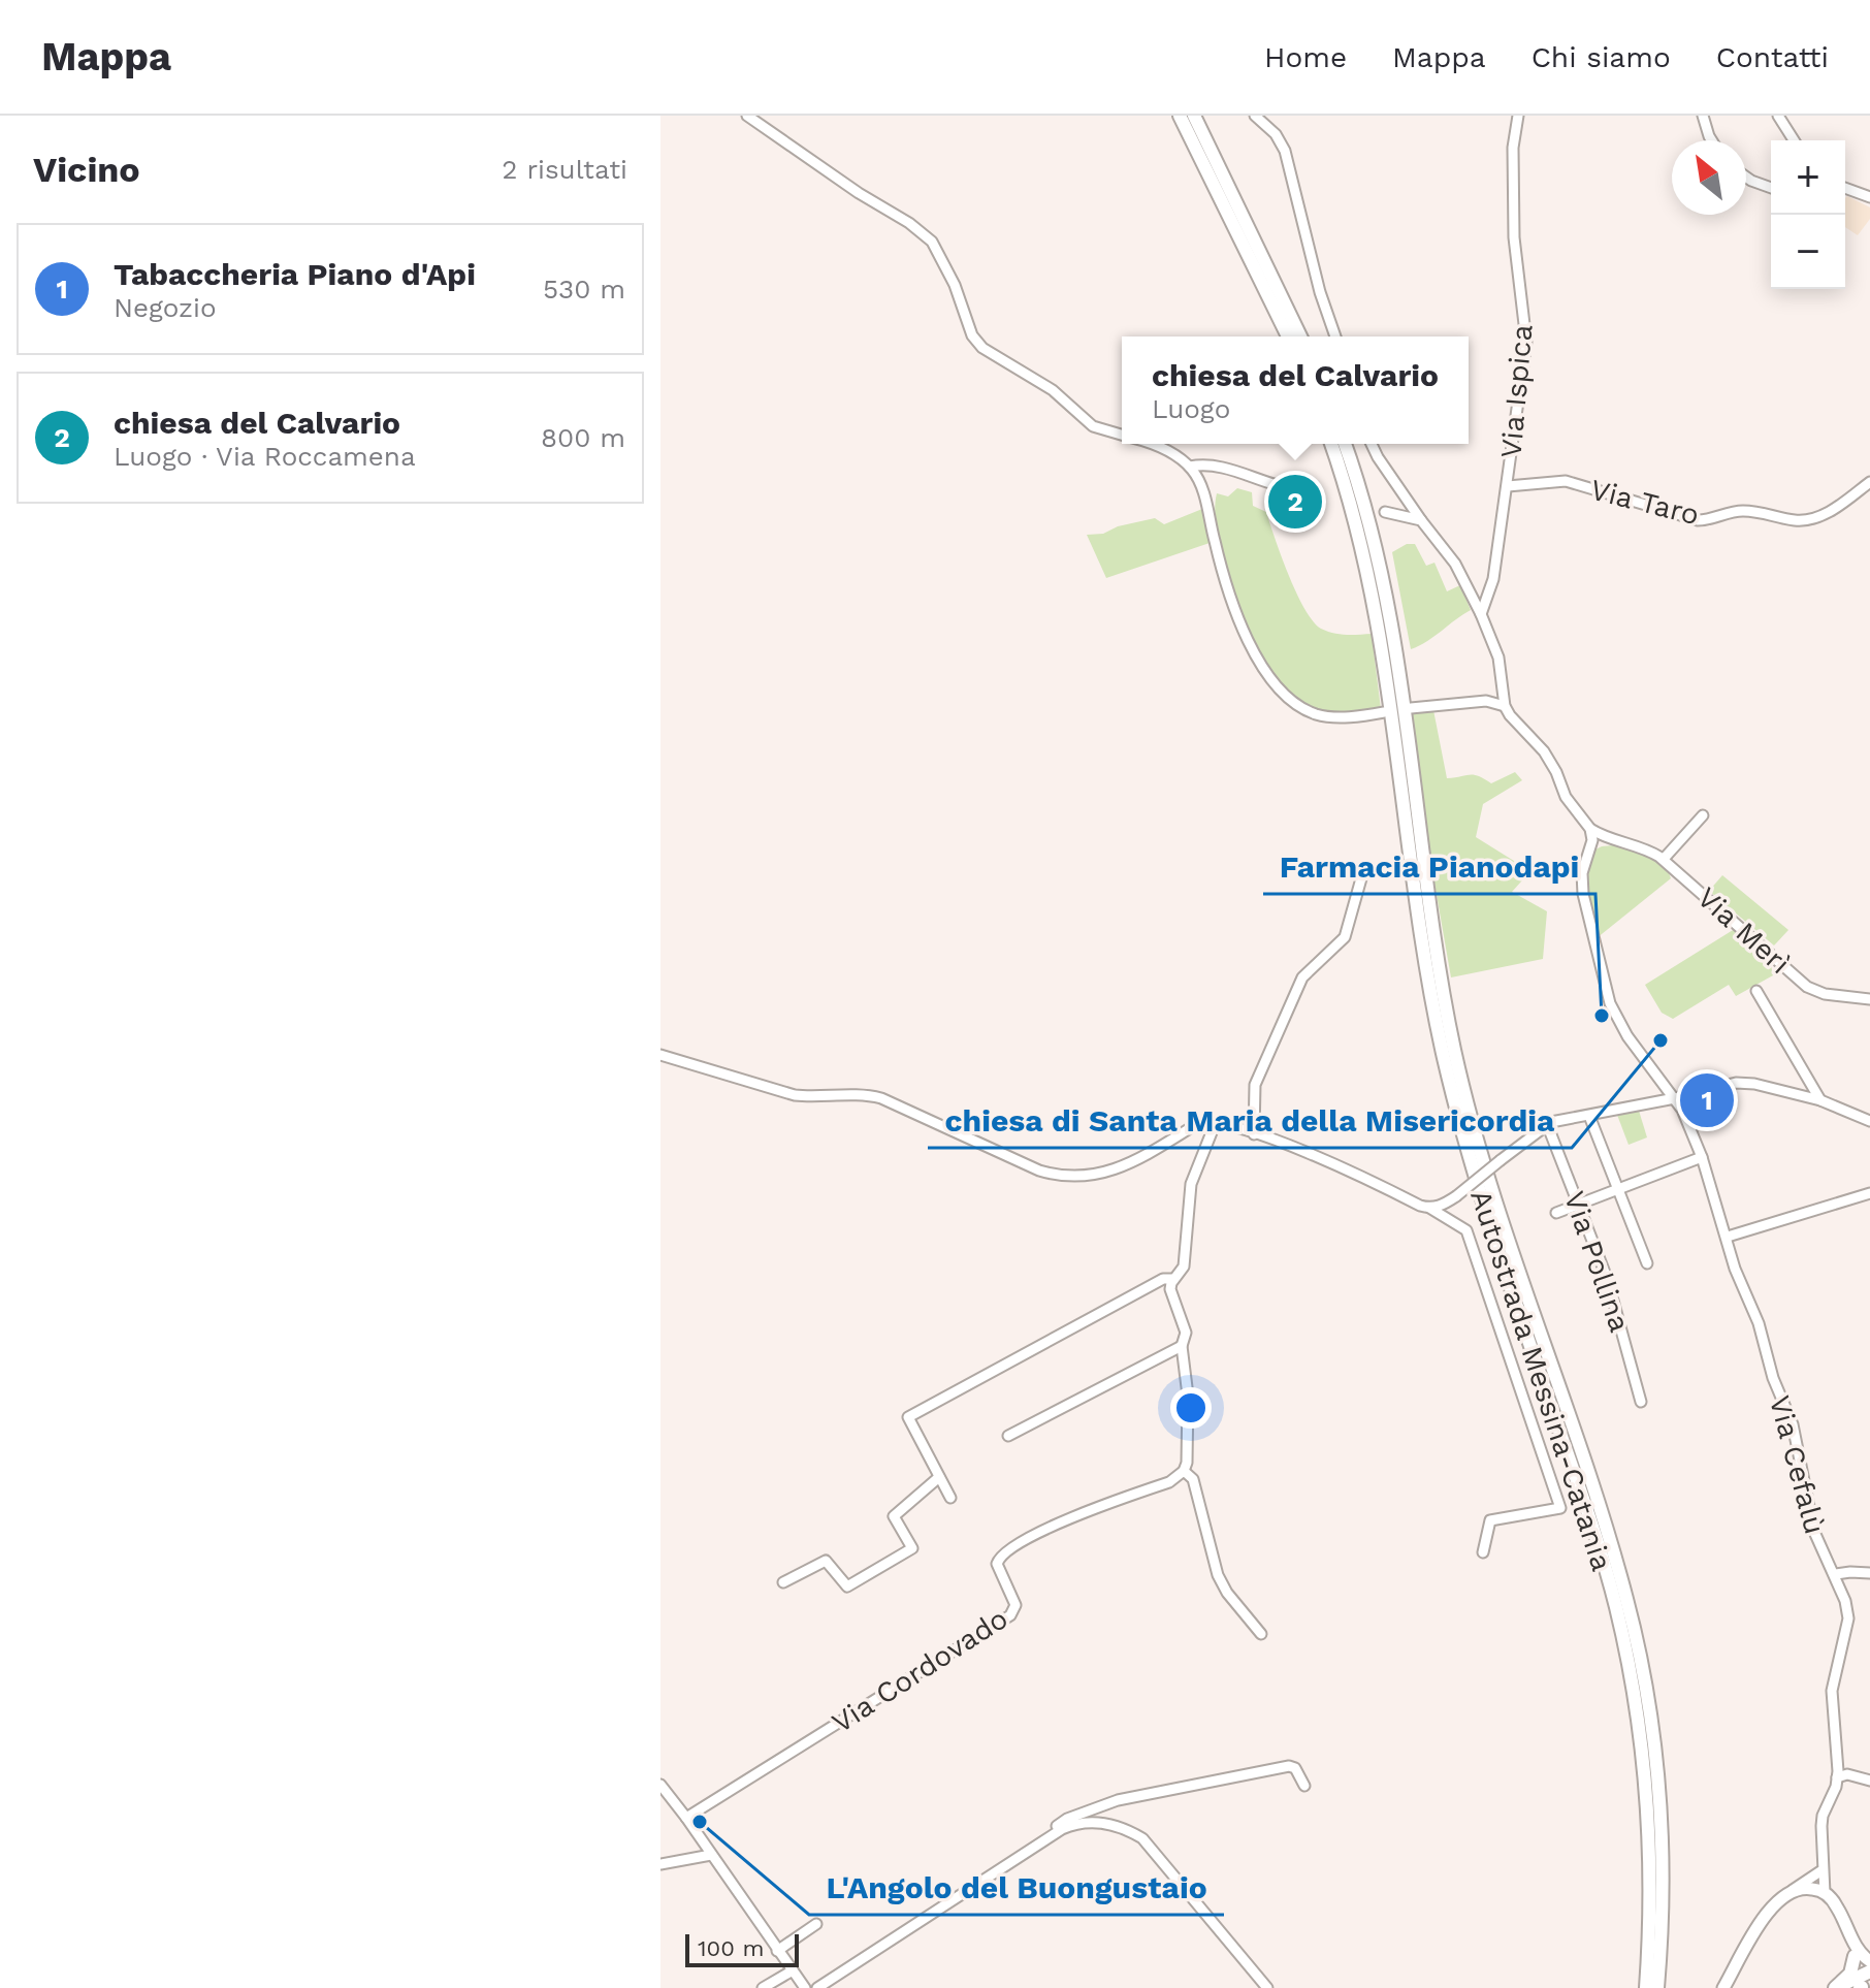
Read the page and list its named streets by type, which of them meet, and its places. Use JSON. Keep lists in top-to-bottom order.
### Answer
{
  "streets": {
    "highway": ["Autostrada Messina-Catania"],
    "street": [
      "Via Ispica",
      "Via Taro",
      "Via Merì",
      "Via Pollina",
      "Via Cefalù",
      "Via Cordovado"
    ]
  },
  "crossings": [
    ["Via Ispica", "Via Taro"]
  ],
  "places": ["Farmacia Pianodapi", "chiesa di Santa Maria della Misericordia", "L'Angolo del Buongustaio"],
  "scale_bar": "100 m",
  "north": "top left",
  "page": {
    "header": "Mappa",
    "nav": [
      "Home",
      "Mappa",
      "Chi siamo",
      "Contatti"
    ],
    "heading": ["Vicino", "2 risultati"],
    "map_buttons": ["+", "−"],
    "list": [
      {
        "mark": "1",
        "name": "Tabaccheria Piano d'Api",
        "note": "Negozio",
        "value": "530 m"
      },
      {
        "mark": "2",
        "name": "chiesa del Calvario",
        "note": "Luogo · Via Roccamena",
        "value": "800 m"
      }
    ],
    "popup": ["chiesa del Calvario", "Luogo"],
    "pins": ["2", "1"],
    "scale": "100 m"
  }
}
